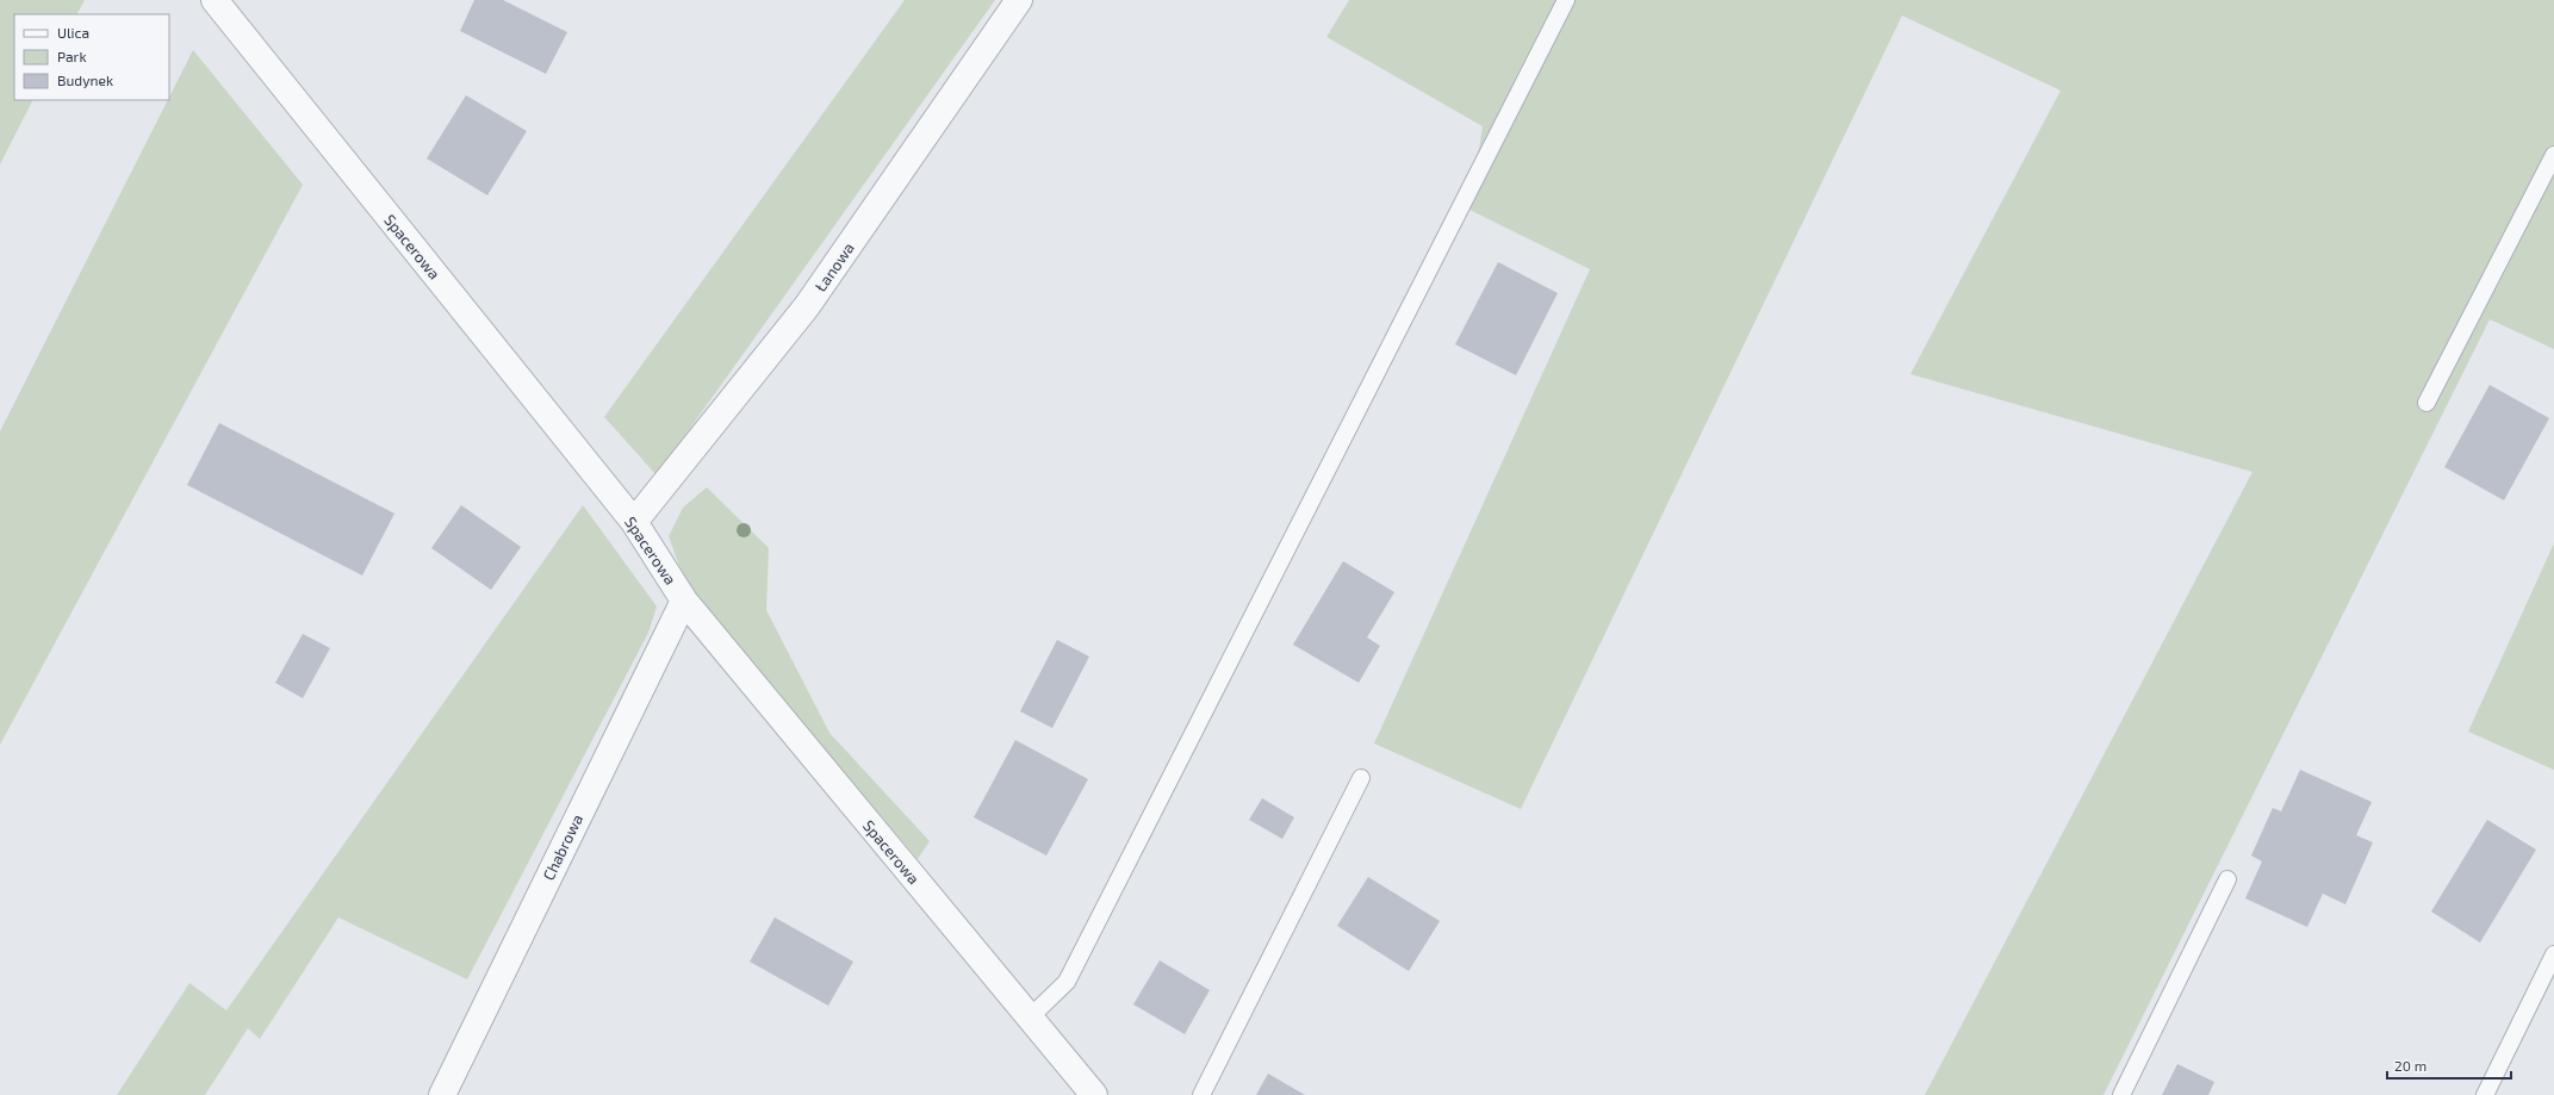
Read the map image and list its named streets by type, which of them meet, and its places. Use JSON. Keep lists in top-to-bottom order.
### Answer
{
  "streets": {
    "street": ["Spacerowa", "Łanowa", "Chabrowa"]
  },
  "crossings": [
    ["Spacerowa", "Łanowa"],
    ["Spacerowa", "Chabrowa"]
  ],
  "legend": ["Ulica", "Park", "Budynek"],
  "scale_bar": "20 m"
}
